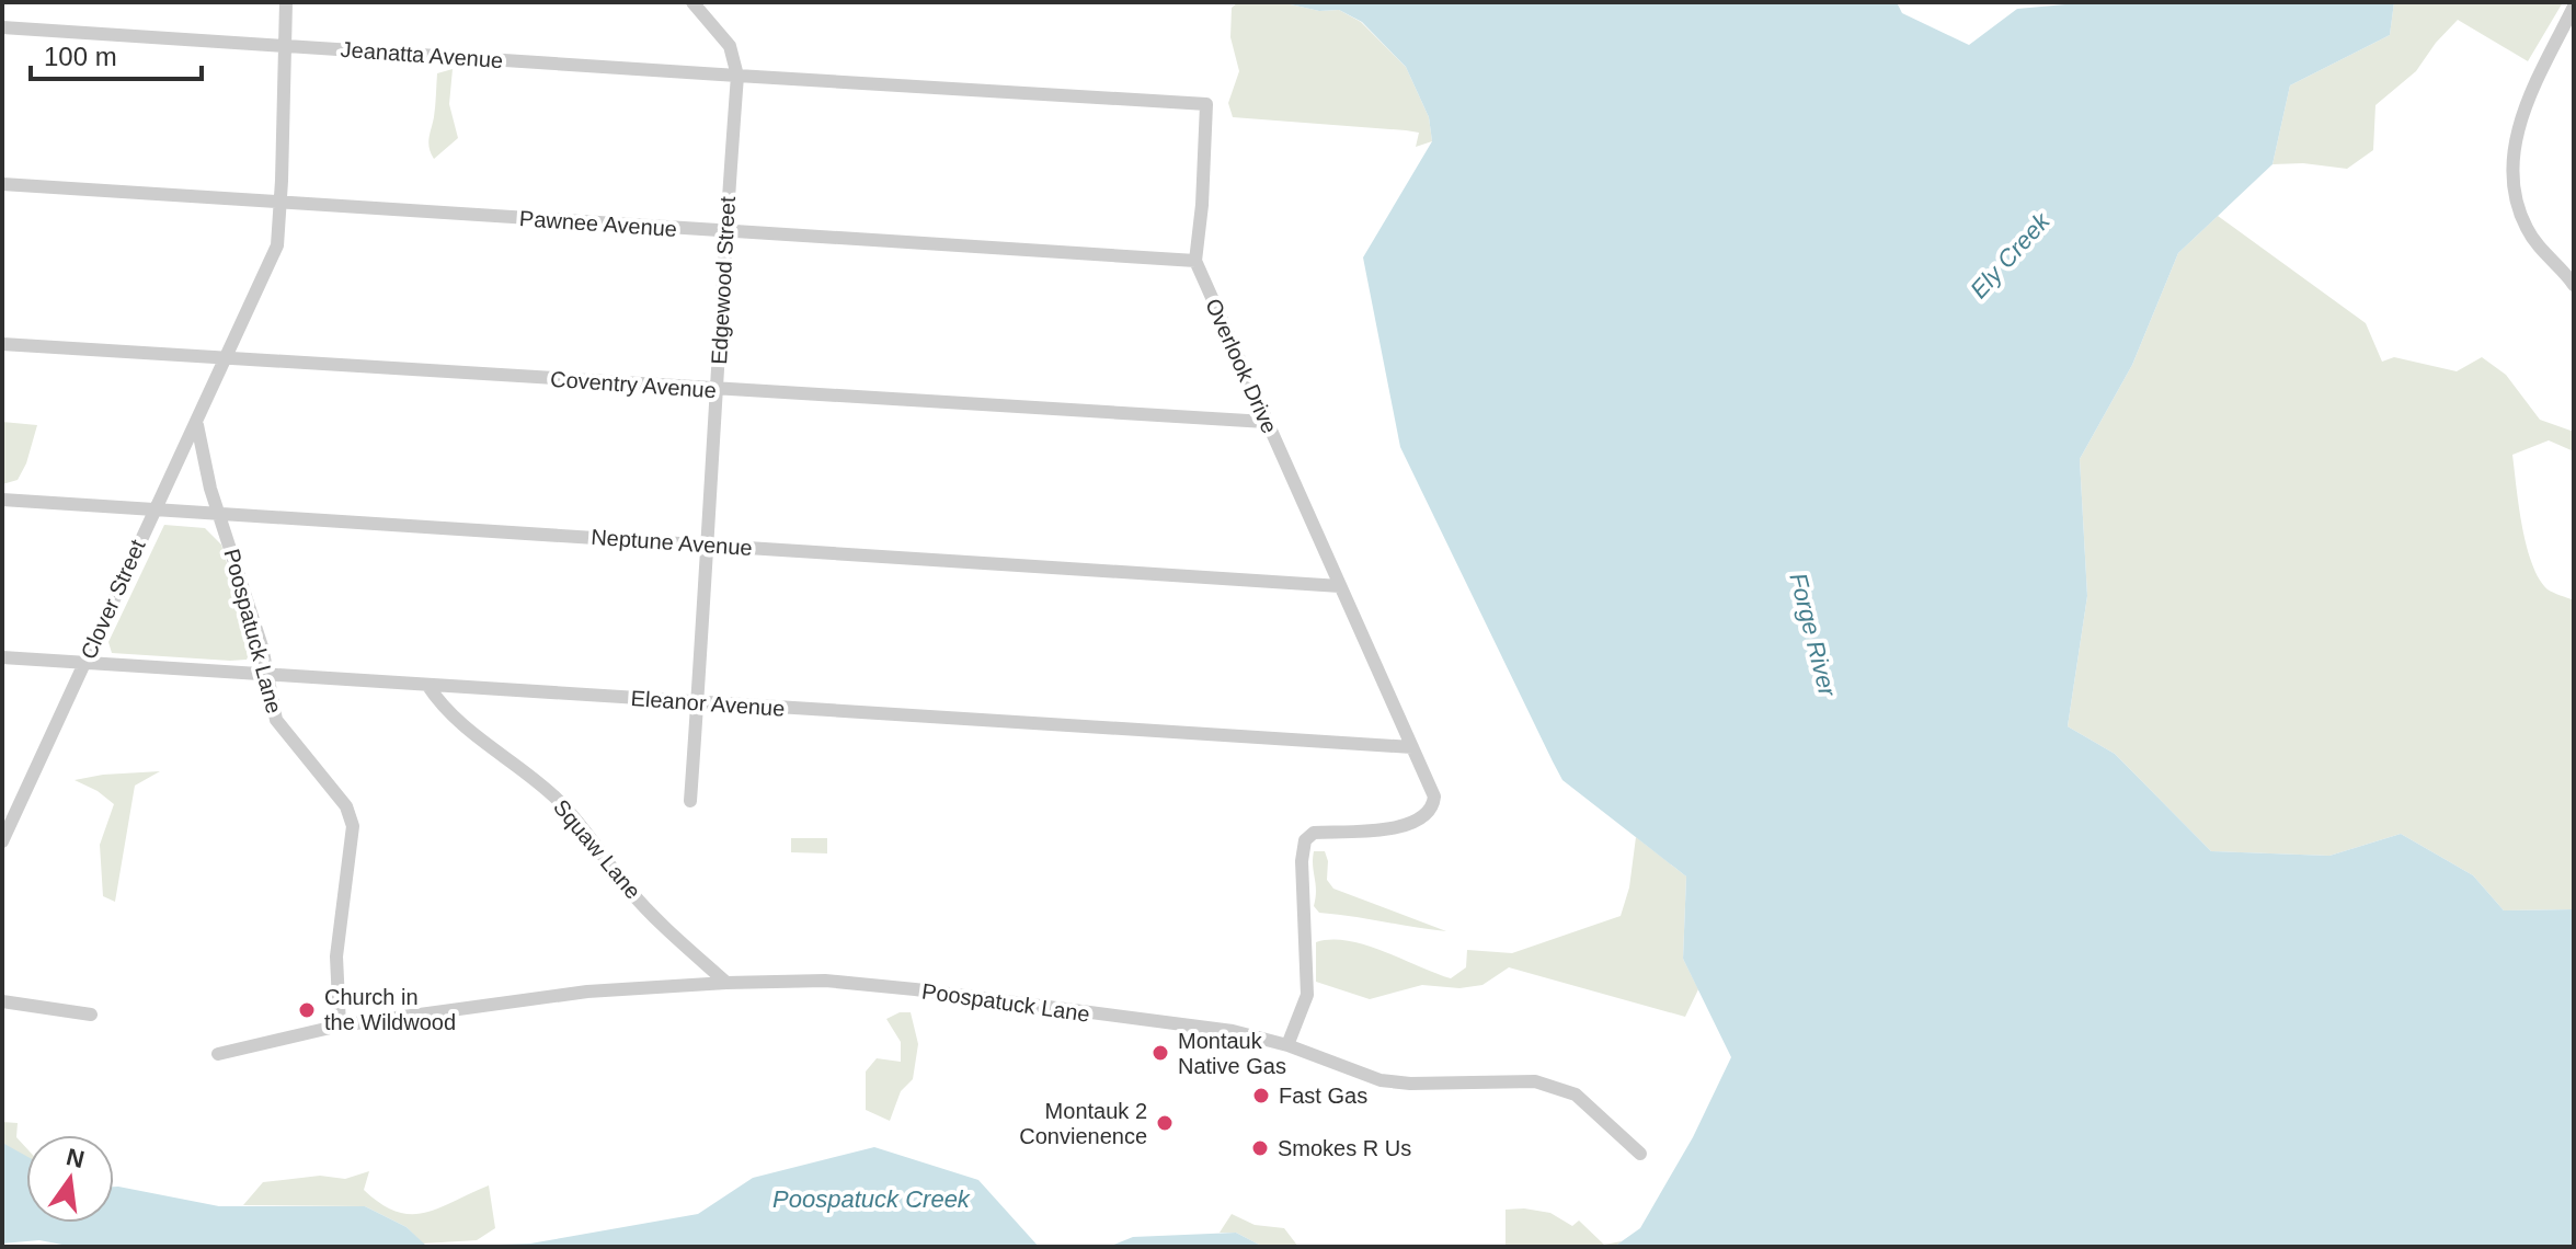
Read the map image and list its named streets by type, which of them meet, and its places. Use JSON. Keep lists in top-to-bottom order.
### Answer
{
  "streets": {
    "street": [
      "Jeanatta Avenue",
      "Pawnee Avenue",
      "Edgewood Street",
      "Overlook Drive",
      "Coventry Avenue",
      "Neptune Avenue",
      "Clover Street",
      "Poospatuck Lane",
      "Eleanor Avenue",
      "Squaw Lane"
    ]
  },
  "crossings": [
    ["Jeanatta Avenue", "Edgewood Street"],
    ["Pawnee Avenue", "Edgewood Street"],
    ["Pawnee Avenue", "Overlook Drive"],
    ["Edgewood Street", "Coventry Avenue"],
    ["Edgewood Street", "Neptune Avenue"],
    ["Edgewood Street", "Eleanor Avenue"],
    ["Overlook Drive", "Coventry Avenue"],
    ["Overlook Drive", "Neptune Avenue"],
    ["Overlook Drive", "Poospatuck Lane"],
    ["Overlook Drive", "Eleanor Avenue"],
    ["Coventry Avenue", "Clover Street"],
    ["Neptune Avenue", "Clover Street"],
    ["Neptune Avenue", "Poospatuck Lane"],
    ["Clover Street", "Poospatuck Lane"],
    ["Clover Street", "Eleanor Avenue"],
    ["Poospatuck Lane", "Eleanor Avenue"],
    ["Poospatuck Lane", "Squaw Lane"],
    ["Eleanor Avenue", "Squaw Lane"]
  ],
  "water": ["Ely Creek", "Forge River", "Poospatuck Creek"],
  "places": [
    "Church in the Wildwood",
    "Montauk Native Gas",
    "Fast Gas",
    "Montauk 2 Convienence",
    "Smokes R Us"
  ],
  "scale_bar": "100 m",
  "north": "top"
}
